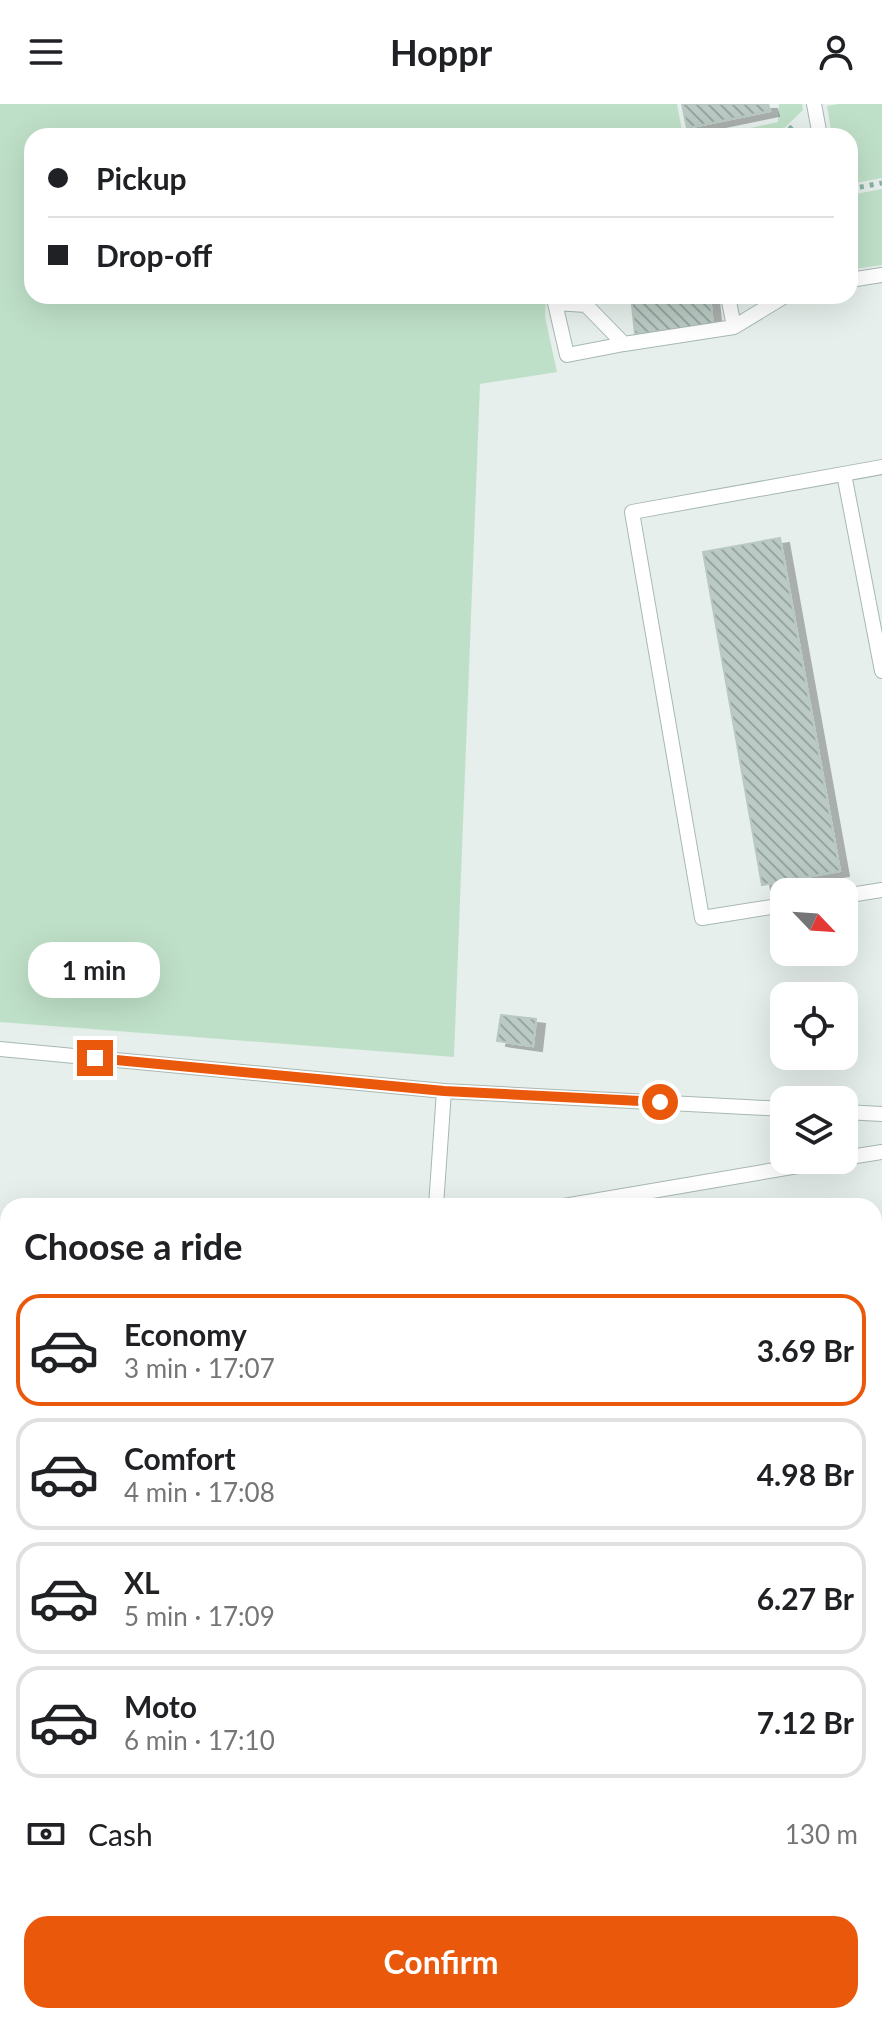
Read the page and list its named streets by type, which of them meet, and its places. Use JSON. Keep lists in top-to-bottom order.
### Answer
{
  "north": "bottom right",
  "page": {
    "header": "Hoppr",
    "banner": ["Pickup", "Drop-off"],
    "bubble": "1 min",
    "heading": "Choose a ride",
    "list": [
      {
        "name": "Economy",
        "note": "3 min · 17:07",
        "value": "3.69 Br"
      },
      {
        "name": "Comfort",
        "note": "4 min · 17:08",
        "value": "4.98 Br"
      },
      {
        "name": "XL",
        "note": "5 min · 17:09",
        "value": "6.27 Br"
      },
      {
        "name": "Moto",
        "note": "6 min · 17:10",
        "value": "7.12 Br"
      }
    ],
    "pay": ["Cash", "130 m"],
    "buttons": "Confirm"
  }
}
